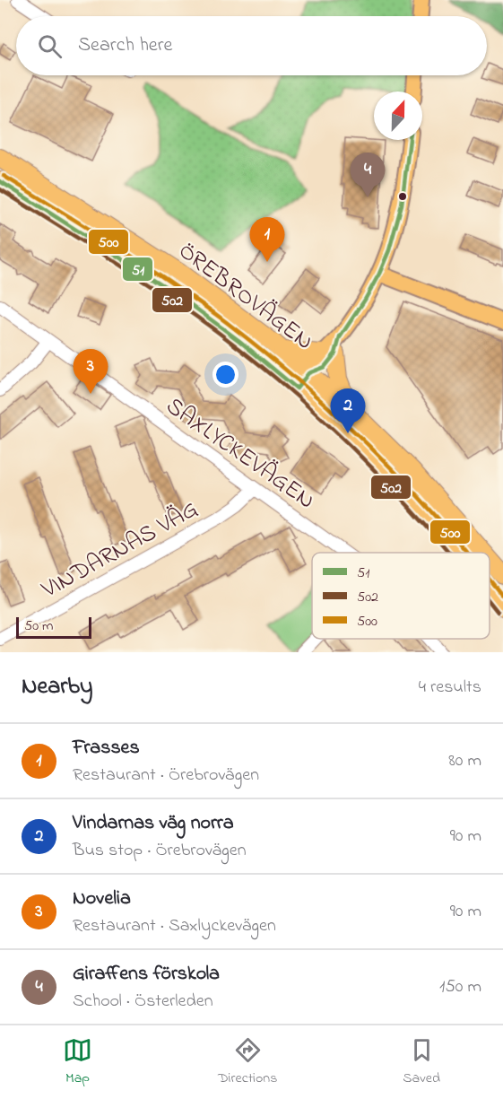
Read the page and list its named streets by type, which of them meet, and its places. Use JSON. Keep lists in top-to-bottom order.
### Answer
{
  "streets": {
    "highway": ["ÖREBROVÄGEN"],
    "street": ["SAXLYCKEVÄGEN", "VINDARNAS VÄG"]
  },
  "crossings": [
    ["SAXLYCKEVÄGEN", "VINDARNAS VÄG"]
  ],
  "lines": ["transit line 51", "transit line 500", "transit line 502"],
  "legend": ["51", "502", "500"],
  "scale_bar": "50 m",
  "north": "top",
  "page": {
    "search": "Search here",
    "pins": [
      "4",
      "1",
      "3",
      "2"
    ],
    "scale": "50 m",
    "heading": ["Nearby", "4 results"],
    "list": [
      {
        "mark": "1",
        "name": "Frasses",
        "note": "Restaurant · Örebrovägen",
        "value": "80 m"
      },
      {
        "mark": "2",
        "name": "Vindarnas väg norra",
        "note": "Bus stop · Örebrovägen",
        "value": "90 m"
      },
      {
        "mark": "3",
        "name": "Novelia",
        "note": "Restaurant · Saxlyckevägen",
        "value": "90 m"
      },
      {
        "mark": "4",
        "name": "Giraffens förskola",
        "note": "School · Österleden",
        "value": "150 m"
      }
    ],
    "nav": ["Map", "Directions", "Saved"]
  }
}
